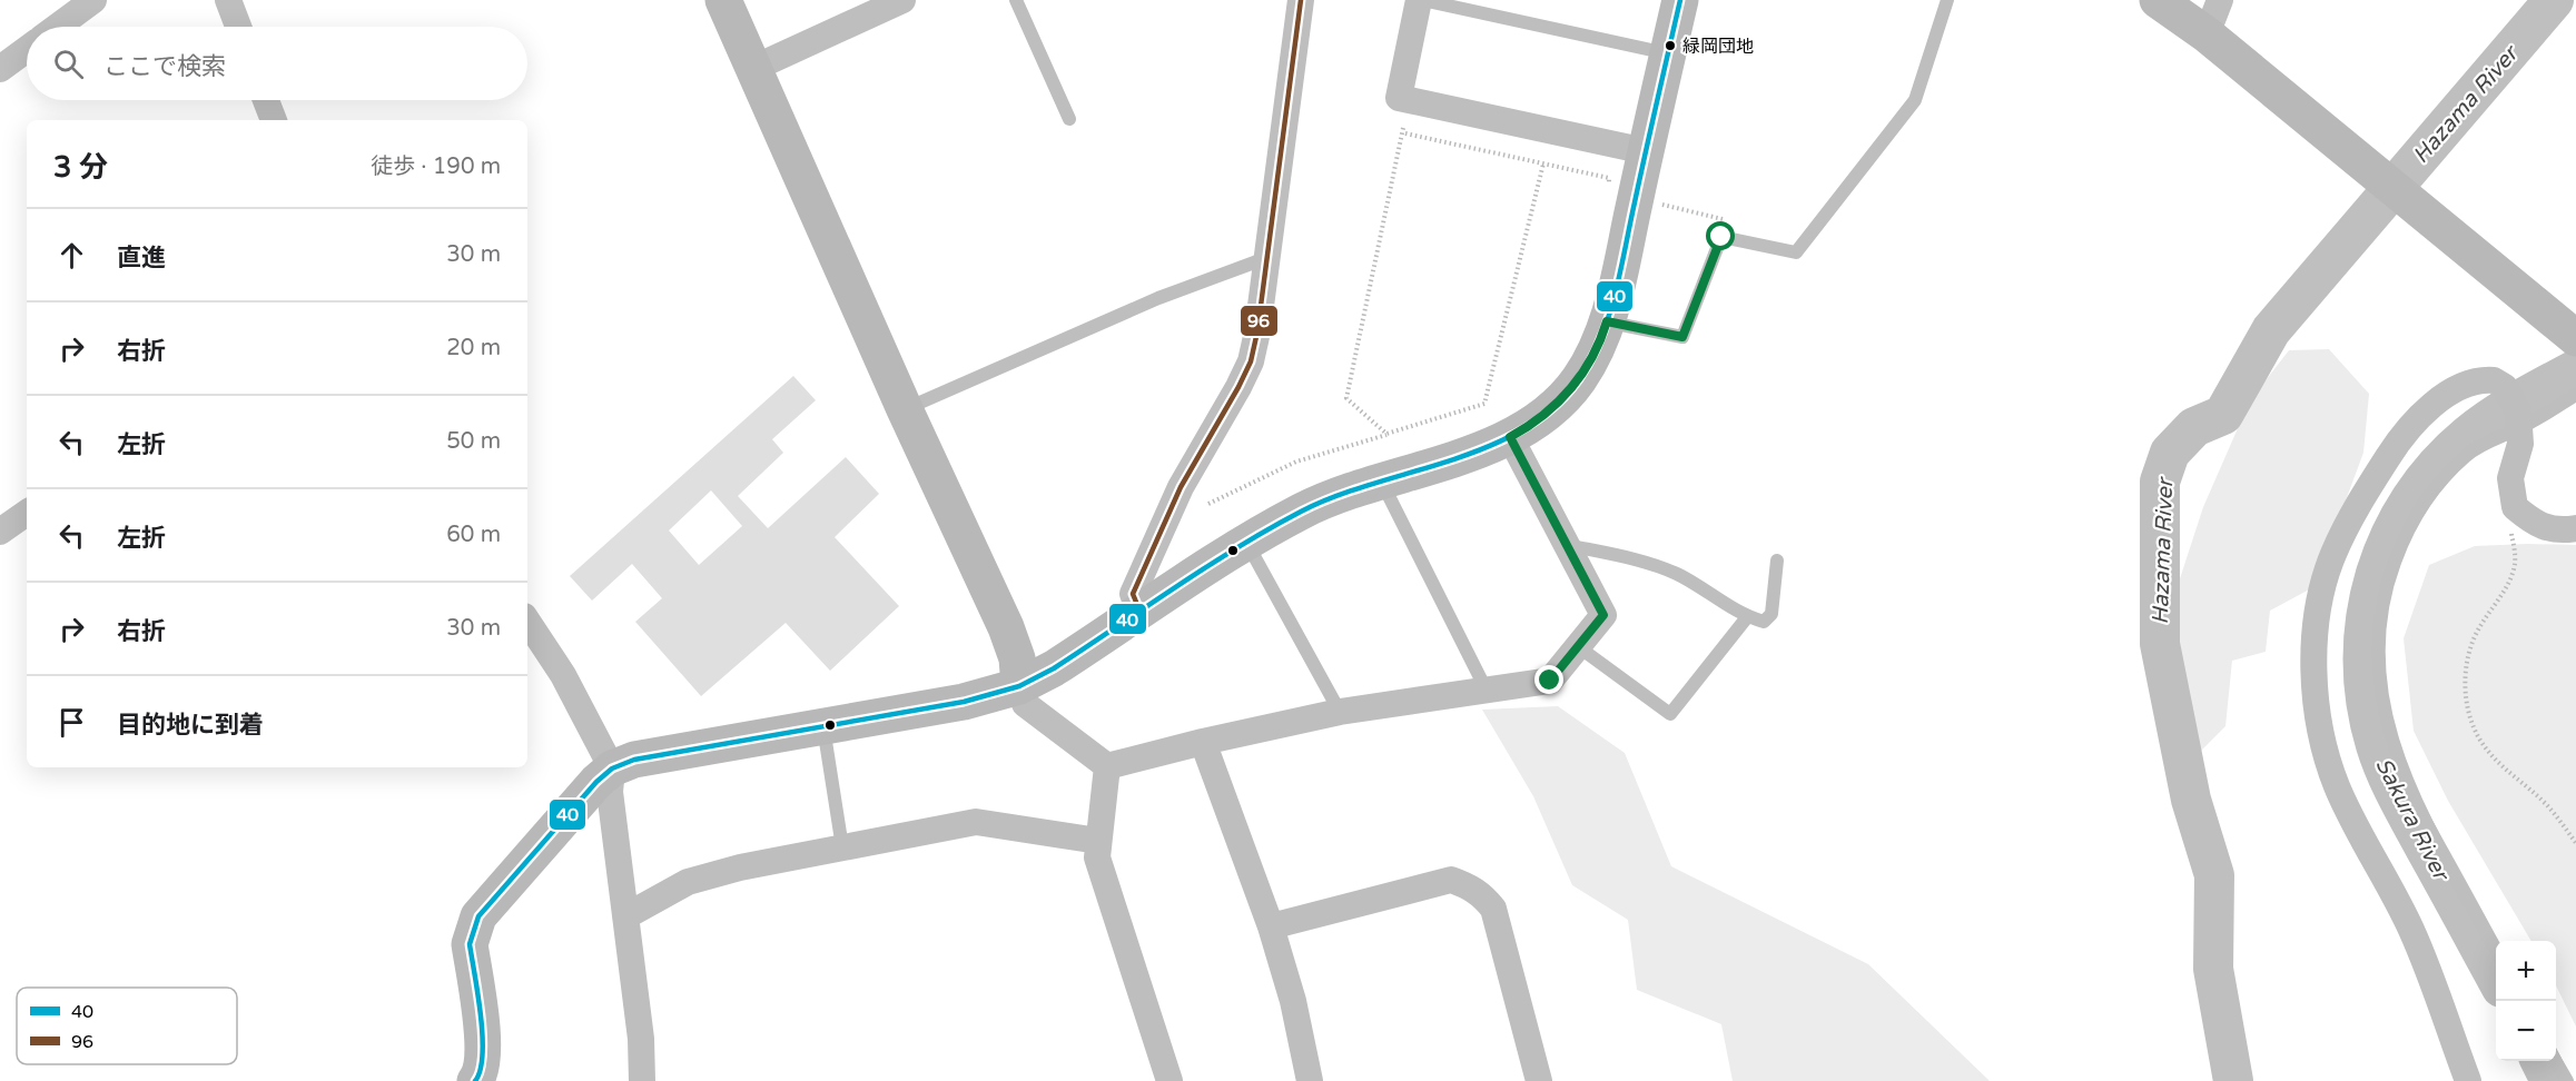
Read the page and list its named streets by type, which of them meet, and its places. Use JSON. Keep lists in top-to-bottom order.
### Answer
{
  "water": ["Hazama River", "Sakura River"],
  "places": ["緑岡団地"],
  "lines": ["transit line 40", "transit line 96"],
  "legend": ["40", "96"],
  "page": {
    "search": "ここで検索",
    "heading": ["3 分", "徒歩 · 190 m"],
    "list": [
      ["直進", "30 m"],
      ["右折", "20 m"],
      ["左折", "50 m"],
      ["左折", "60 m"],
      ["右折", "30 m"],
      "目的地に到着"
    ],
    "map_buttons": ["+", "−"]
  }
}
